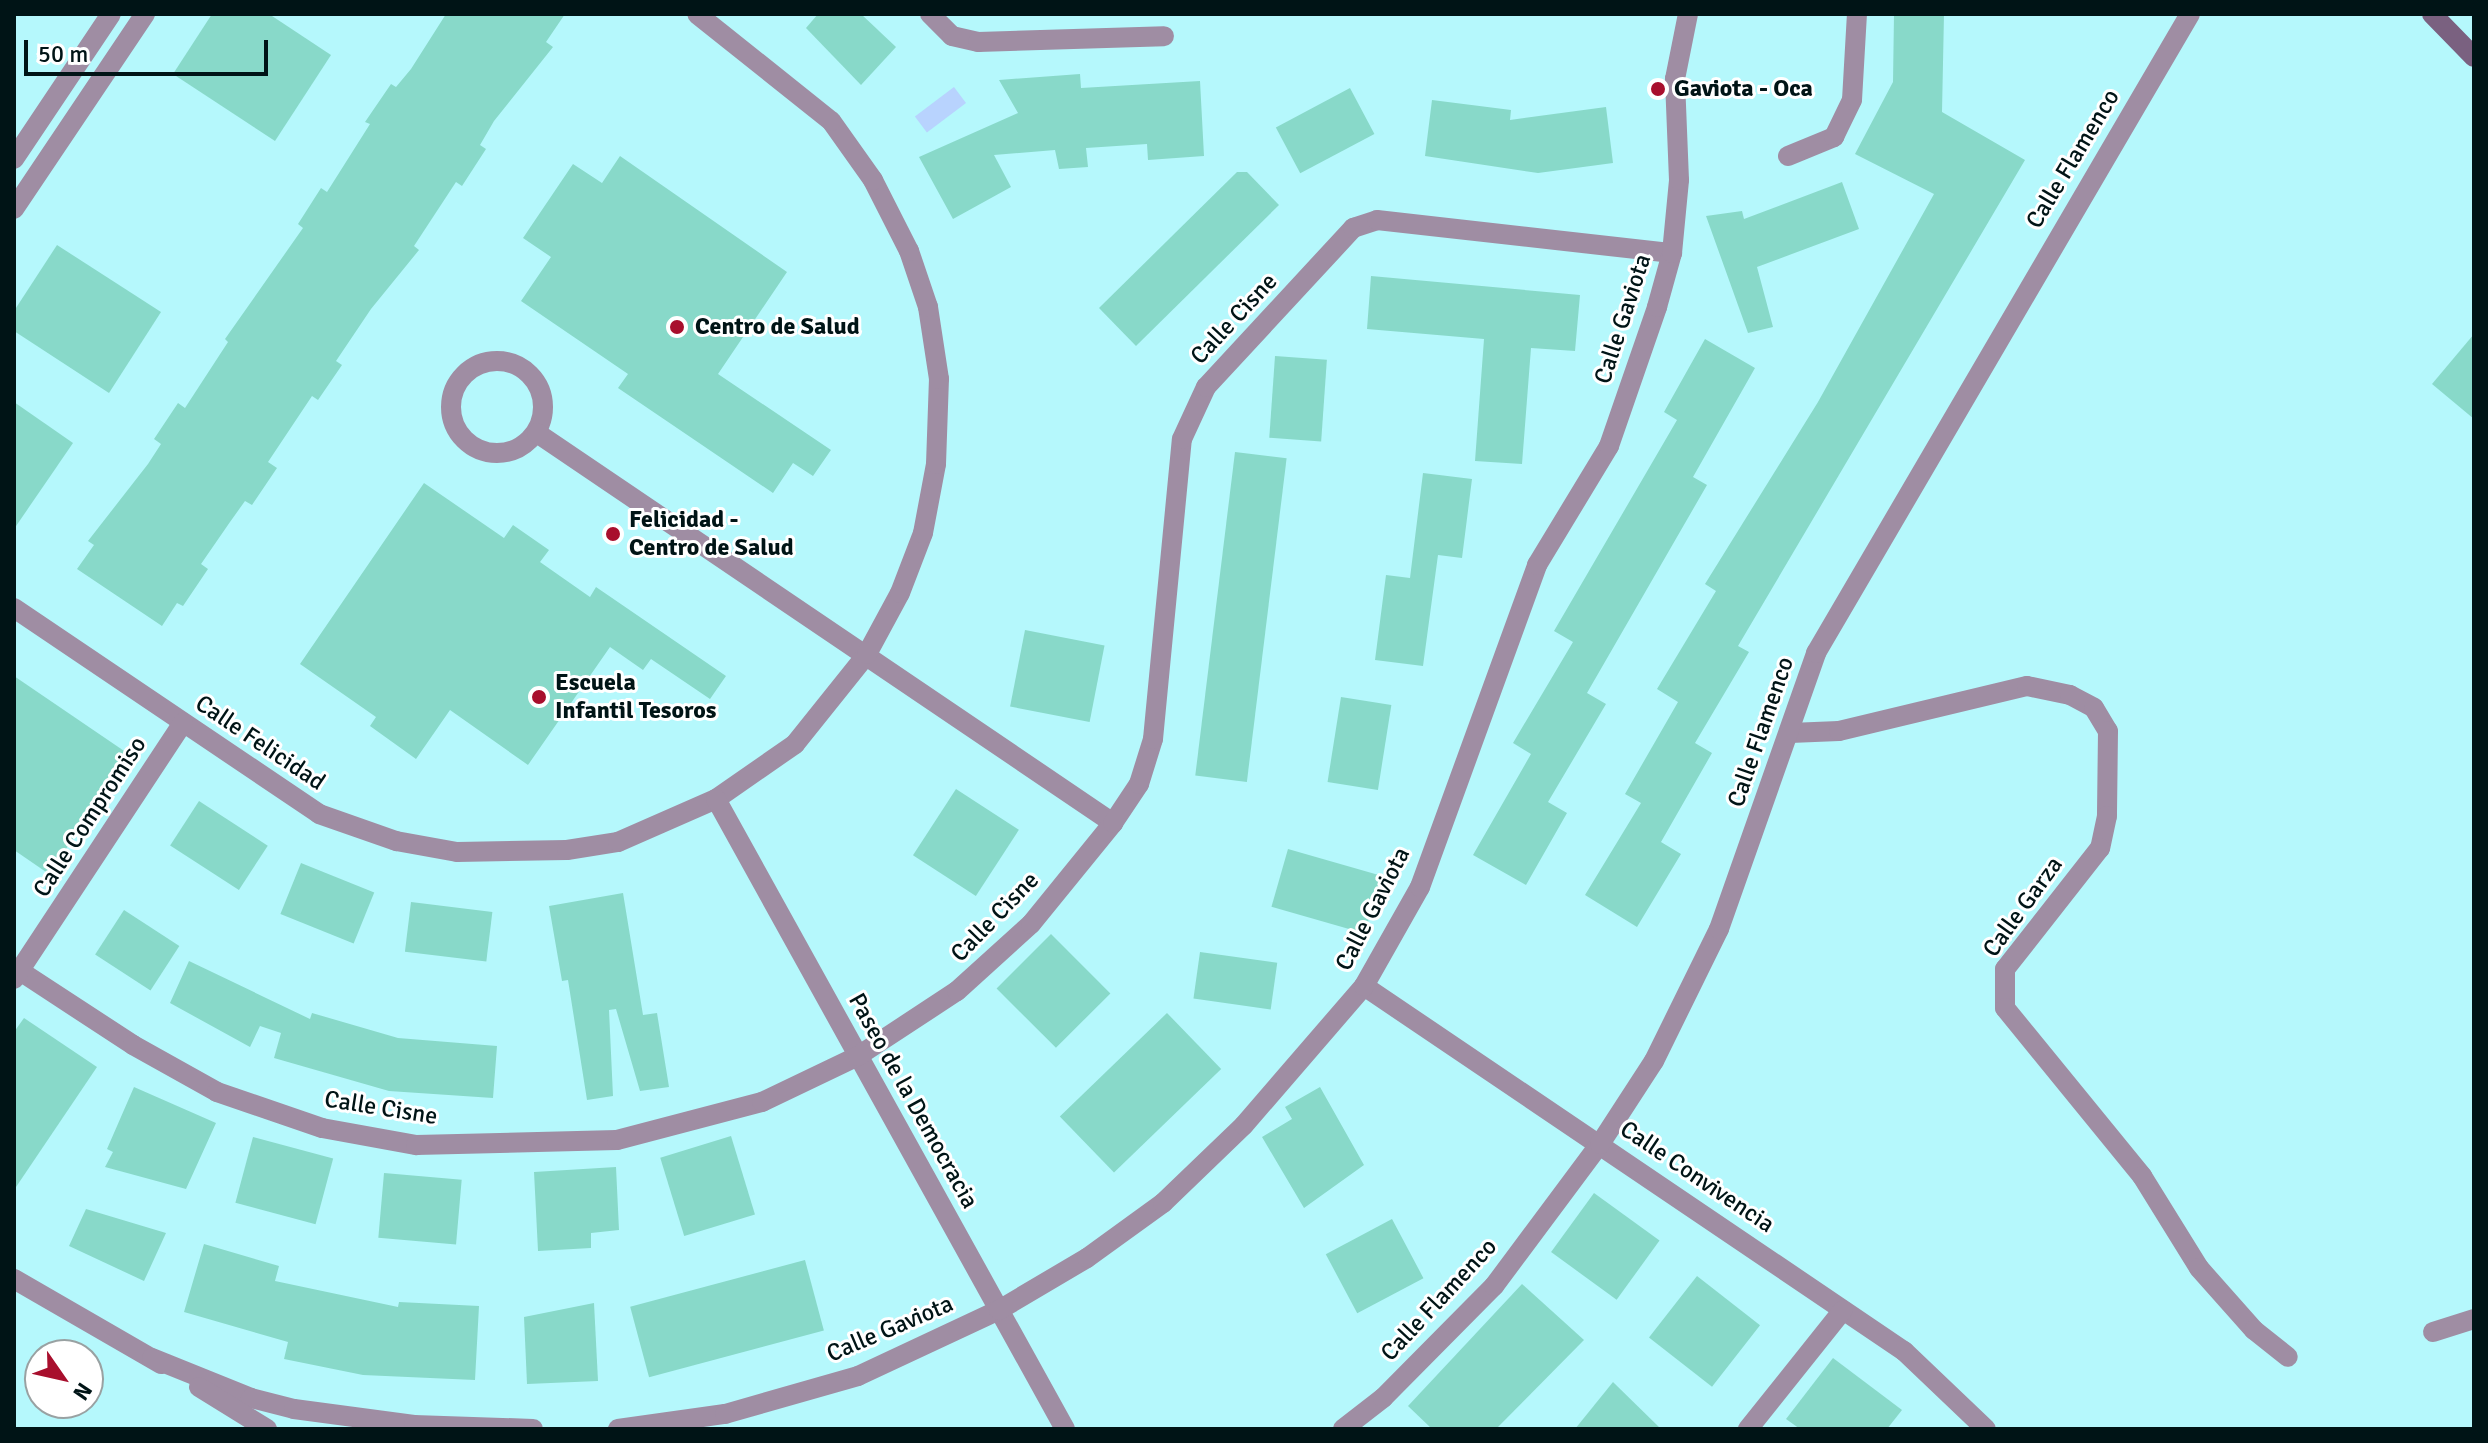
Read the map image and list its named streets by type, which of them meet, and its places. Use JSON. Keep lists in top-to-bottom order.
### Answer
{
  "streets": {
    "street": [
      "Calle Flamenco",
      "Calle Cisne",
      "Calle Gaviota",
      "Calle Felicidad",
      "Calle Compromiso",
      "Calle Garza",
      "Paseo de la Democracia",
      "Calle Convivencia"
    ]
  },
  "crossings": [
    ["Calle Flamenco", "Calle Garza"],
    ["Calle Flamenco", "Calle Convivencia"],
    ["Calle Cisne", "Calle Gaviota"],
    ["Calle Cisne", "Calle Compromiso"],
    ["Calle Cisne", "Paseo de la Democracia"],
    ["Calle Gaviota", "Paseo de la Democracia"],
    ["Calle Gaviota", "Calle Convivencia"],
    ["Calle Felicidad", "Calle Compromiso"],
    ["Calle Felicidad", "Paseo de la Democracia"]
  ],
  "places": [
    "Gaviota - Oca",
    "Centro de Salud",
    "Felicidad - Centro de Salud",
    "Escuela Infantil Tesoros"
  ],
  "scale_bar": "50 m",
  "north": "bottom right"
}
